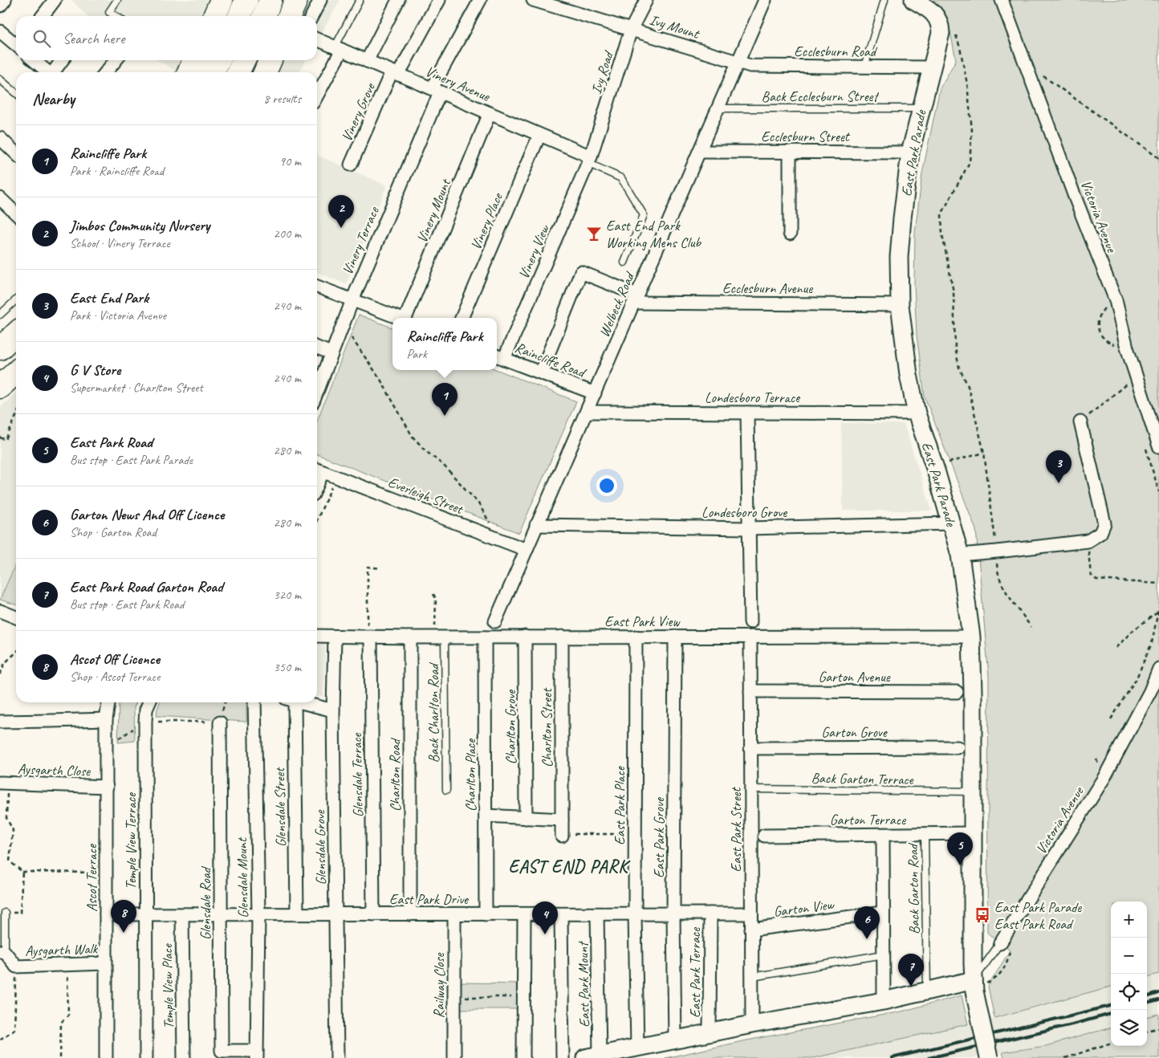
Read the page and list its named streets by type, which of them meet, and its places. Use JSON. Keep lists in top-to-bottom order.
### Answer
{
  "streets": {
    "street": [
      "Ivy Mount",
      "Ecclesburn Road",
      "Ivy Road",
      "Vinery Avenue",
      "Vinery Grove",
      "Ecclesburn Street",
      "East Park Parade",
      "Vinery Mount",
      "Victoria Avenue",
      "Vinery Place",
      "Vinery Terrace",
      "Vinery View",
      "Ecclesburn Avenue",
      "Welbeck Road",
      "Raincliffe Road",
      "Londesboro Terrace",
      "Everleigh Street",
      "Londesboro Grove",
      "East Park View",
      "Garton Avenue",
      "Charlton Grove",
      "Charlton Street",
      "Garton Grove",
      "Aysgarth Close",
      "Glensdale Terrace",
      "Charlton Road",
      "Charlton Place",
      "East Park Place",
      "Glensdale Street",
      "Garton Terrace",
      "East Park Street",
      "East Park Grove",
      "Temple View Terrace",
      "Glensdale Grove",
      "Ascot Terrace",
      "Glensdale Mount",
      "East Park Drive",
      "Glensdale Road",
      "Garton View",
      "Aysgarth Walk",
      "East Park Terrace",
      "East Park Mount",
      "Railway Close",
      "Temple View Place"
    ],
    "lane": [
      "Back Ecclesburn Street",
      "Back Charlton Road",
      "Back Garton Terrace",
      "Back Garton Road"
    ]
  },
  "crossings": [
    ["Ivy Mount", "Ecclesburn Road"],
    ["Ivy Mount", "Ivy Road"],
    ["Ivy Mount", "Welbeck Road"],
    ["Ecclesburn Road", "East Park Parade"],
    ["Ecclesburn Road", "Welbeck Road"],
    ["Ivy Road", "Vinery Avenue"],
    ["Ivy Road", "Vinery View"],
    ["Vinery Avenue", "Vinery Grove"],
    ["Vinery Avenue", "Vinery Mount"],
    ["Vinery Avenue", "Vinery Place"],
    ["Vinery Avenue", "Vinery Terrace"],
    ["Vinery Avenue", "Vinery View"],
    ["Back Ecclesburn Street", "East Park Parade"],
    ["Back Ecclesburn Street", "Welbeck Road"],
    ["Ecclesburn Street", "East Park Parade"],
    ["Ecclesburn Street", "Welbeck Road"],
    ["East Park Parade", "Victoria Avenue"],
    ["East Park Parade", "Ecclesburn Avenue"],
    ["East Park Parade", "Londesboro Terrace"],
    ["East Park Parade", "Londesboro Grove"],
    ["East Park Parade", "East Park View"],
    ["East Park Parade", "Back Garton Terrace"],
    ["East Park Parade", "Garton Terrace"],
    ["Vinery View", "Raincliffe Road"],
    ["Ecclesburn Avenue", "Welbeck Road"],
    ["Welbeck Road", "Raincliffe Road"],
    ["Welbeck Road", "Londesboro Terrace"],
    ["Welbeck Road", "Everleigh Street"],
    ["Welbeck Road", "Londesboro Grove"],
    ["East Park View", "Back Charlton Road"],
    ["East Park View", "Charlton Grove"],
    ["East Park View", "Charlton Street"],
    ["East Park View", "Glensdale Terrace"],
    ["East Park View", "Charlton Road"],
    ["East Park View", "Charlton Place"],
    ["East Park View", "East Park Place"],
    ["East Park View", "East Park Street"],
    ["East Park View", "East Park Grove"],
    ["East Park View", "Glensdale Grove"],
    ["Garton Avenue", "East Park Street"],
    ["Garton Grove", "East Park Street"],
    ["Aysgarth Close", "Ascot Terrace"],
    ["Glensdale Terrace", "East Park Drive"],
    ["Charlton Road", "East Park Drive"],
    ["Charlton Place", "East Park Drive"],
    ["Back Garton Terrace", "East Park Street"],
    ["East Park Place", "East Park Drive"],
    ["Glensdale Street", "East Park Drive"],
    ["Garton Terrace", "Back Garton Road"],
    ["East Park Street", "East Park Drive"],
    ["East Park Street", "Garton View"],
    ["East Park Grove", "East Park Drive"],
    ["Temple View Terrace", "East Park Drive"],
    ["Glensdale Grove", "East Park Drive"],
    ["Ascot Terrace", "East Park Drive"],
    ["Ascot Terrace", "Aysgarth Walk"],
    ["Glensdale Mount", "East Park Drive"],
    ["Glensdale Mount", "Glensdale Road"],
    ["East Park Drive", "Glensdale Road"],
    ["East Park Drive", "East Park Terrace"],
    ["East Park Drive", "East Park Mount"],
    ["East Park Drive", "Railway Close"],
    ["East Park Drive", "Temple View Place"]
  ],
  "districts": ["EAST END PARK"],
  "places": {
    "bar": ["East End Park Working Mens Club"],
    "bus stop": ["East Park Parade East Park Road"]
  },
  "page": {
    "search": "Search here",
    "heading": ["Nearby", "8 results"],
    "list": [
      {
        "mark": "1",
        "name": "Raincliffe Park",
        "note": "Park · Raincliffe Road",
        "value": "90 m"
      },
      {
        "mark": "2",
        "name": "Jimbos Community Nursery",
        "note": "School · Vinery Terrace",
        "value": "200 m"
      },
      {
        "mark": "3",
        "name": "East End Park",
        "note": "Park · Victoria Avenue",
        "value": "240 m"
      },
      {
        "mark": "4",
        "name": "G V Store",
        "note": "Supermarket · Charlton Street",
        "value": "240 m"
      },
      {
        "mark": "5",
        "name": "East Park Road",
        "note": "Bus stop · East Park Parade",
        "value": "280 m"
      },
      {
        "mark": "6",
        "name": "Garton News And Off Licence",
        "note": "Shop · Garton Road",
        "value": "280 m"
      },
      {
        "mark": "7",
        "name": "East Park Road Garton Road",
        "note": "Bus stop · East Park Road",
        "value": "320 m"
      },
      {
        "mark": "8",
        "name": "Ascot Off Licence",
        "note": "Shop · Ascot Terrace",
        "value": "350 m"
      }
    ],
    "pins": [
      "2",
      "1",
      "3",
      "5",
      "8",
      "4",
      "6",
      "7"
    ],
    "popup": ["Raincliffe Park", "Park"],
    "map_buttons": ["+", "−"]
  }
}
